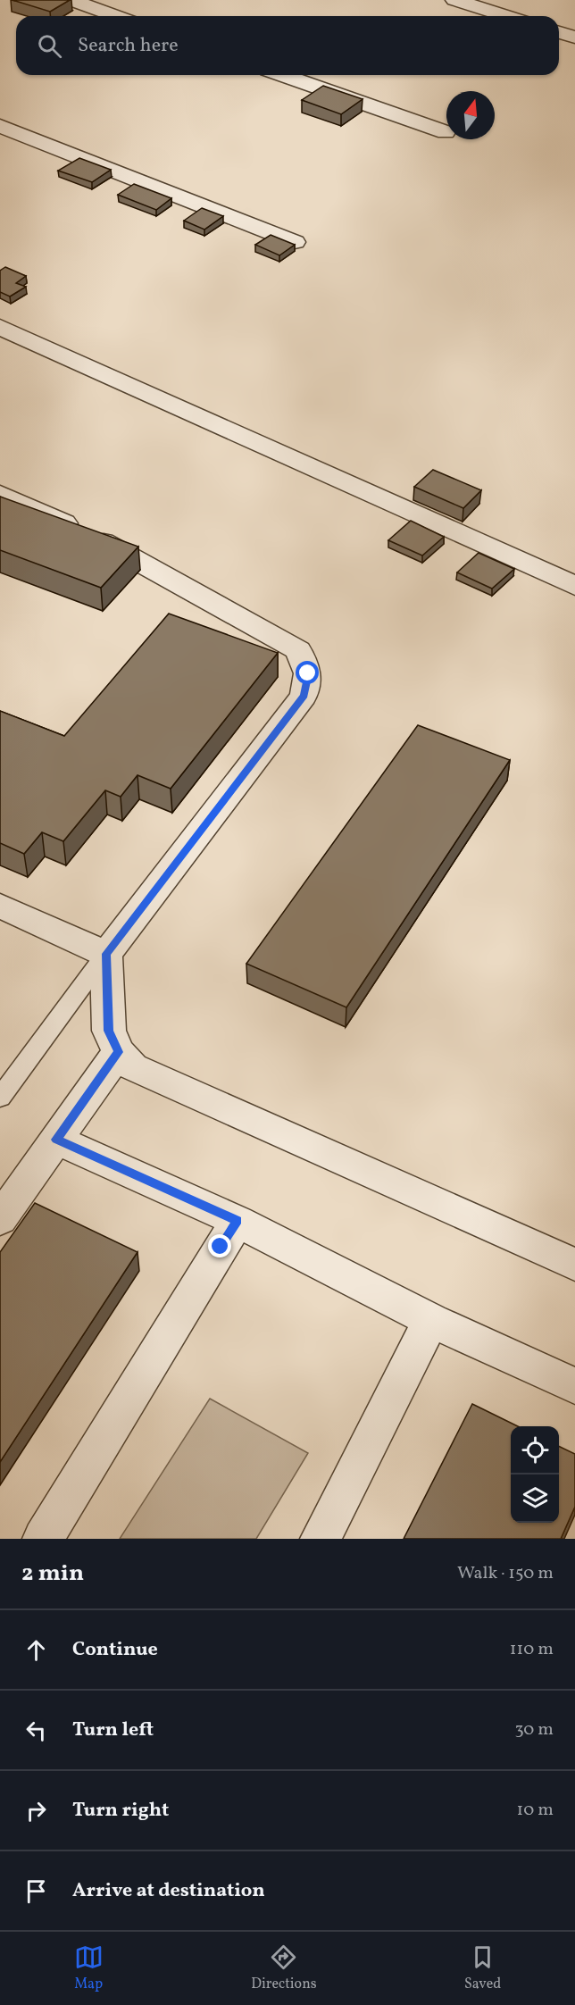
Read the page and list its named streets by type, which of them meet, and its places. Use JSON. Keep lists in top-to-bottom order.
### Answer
{
  "north": "top",
  "page": {
    "search": "Search here",
    "heading": ["2 min", "Walk · 150 m"],
    "list": [
      ["Continue", "110 m"],
      ["Turn left", "30 m"],
      ["Turn right", "10 m"],
      "Arrive at destination"
    ],
    "nav": ["Map", "Directions", "Saved"]
  }
}
